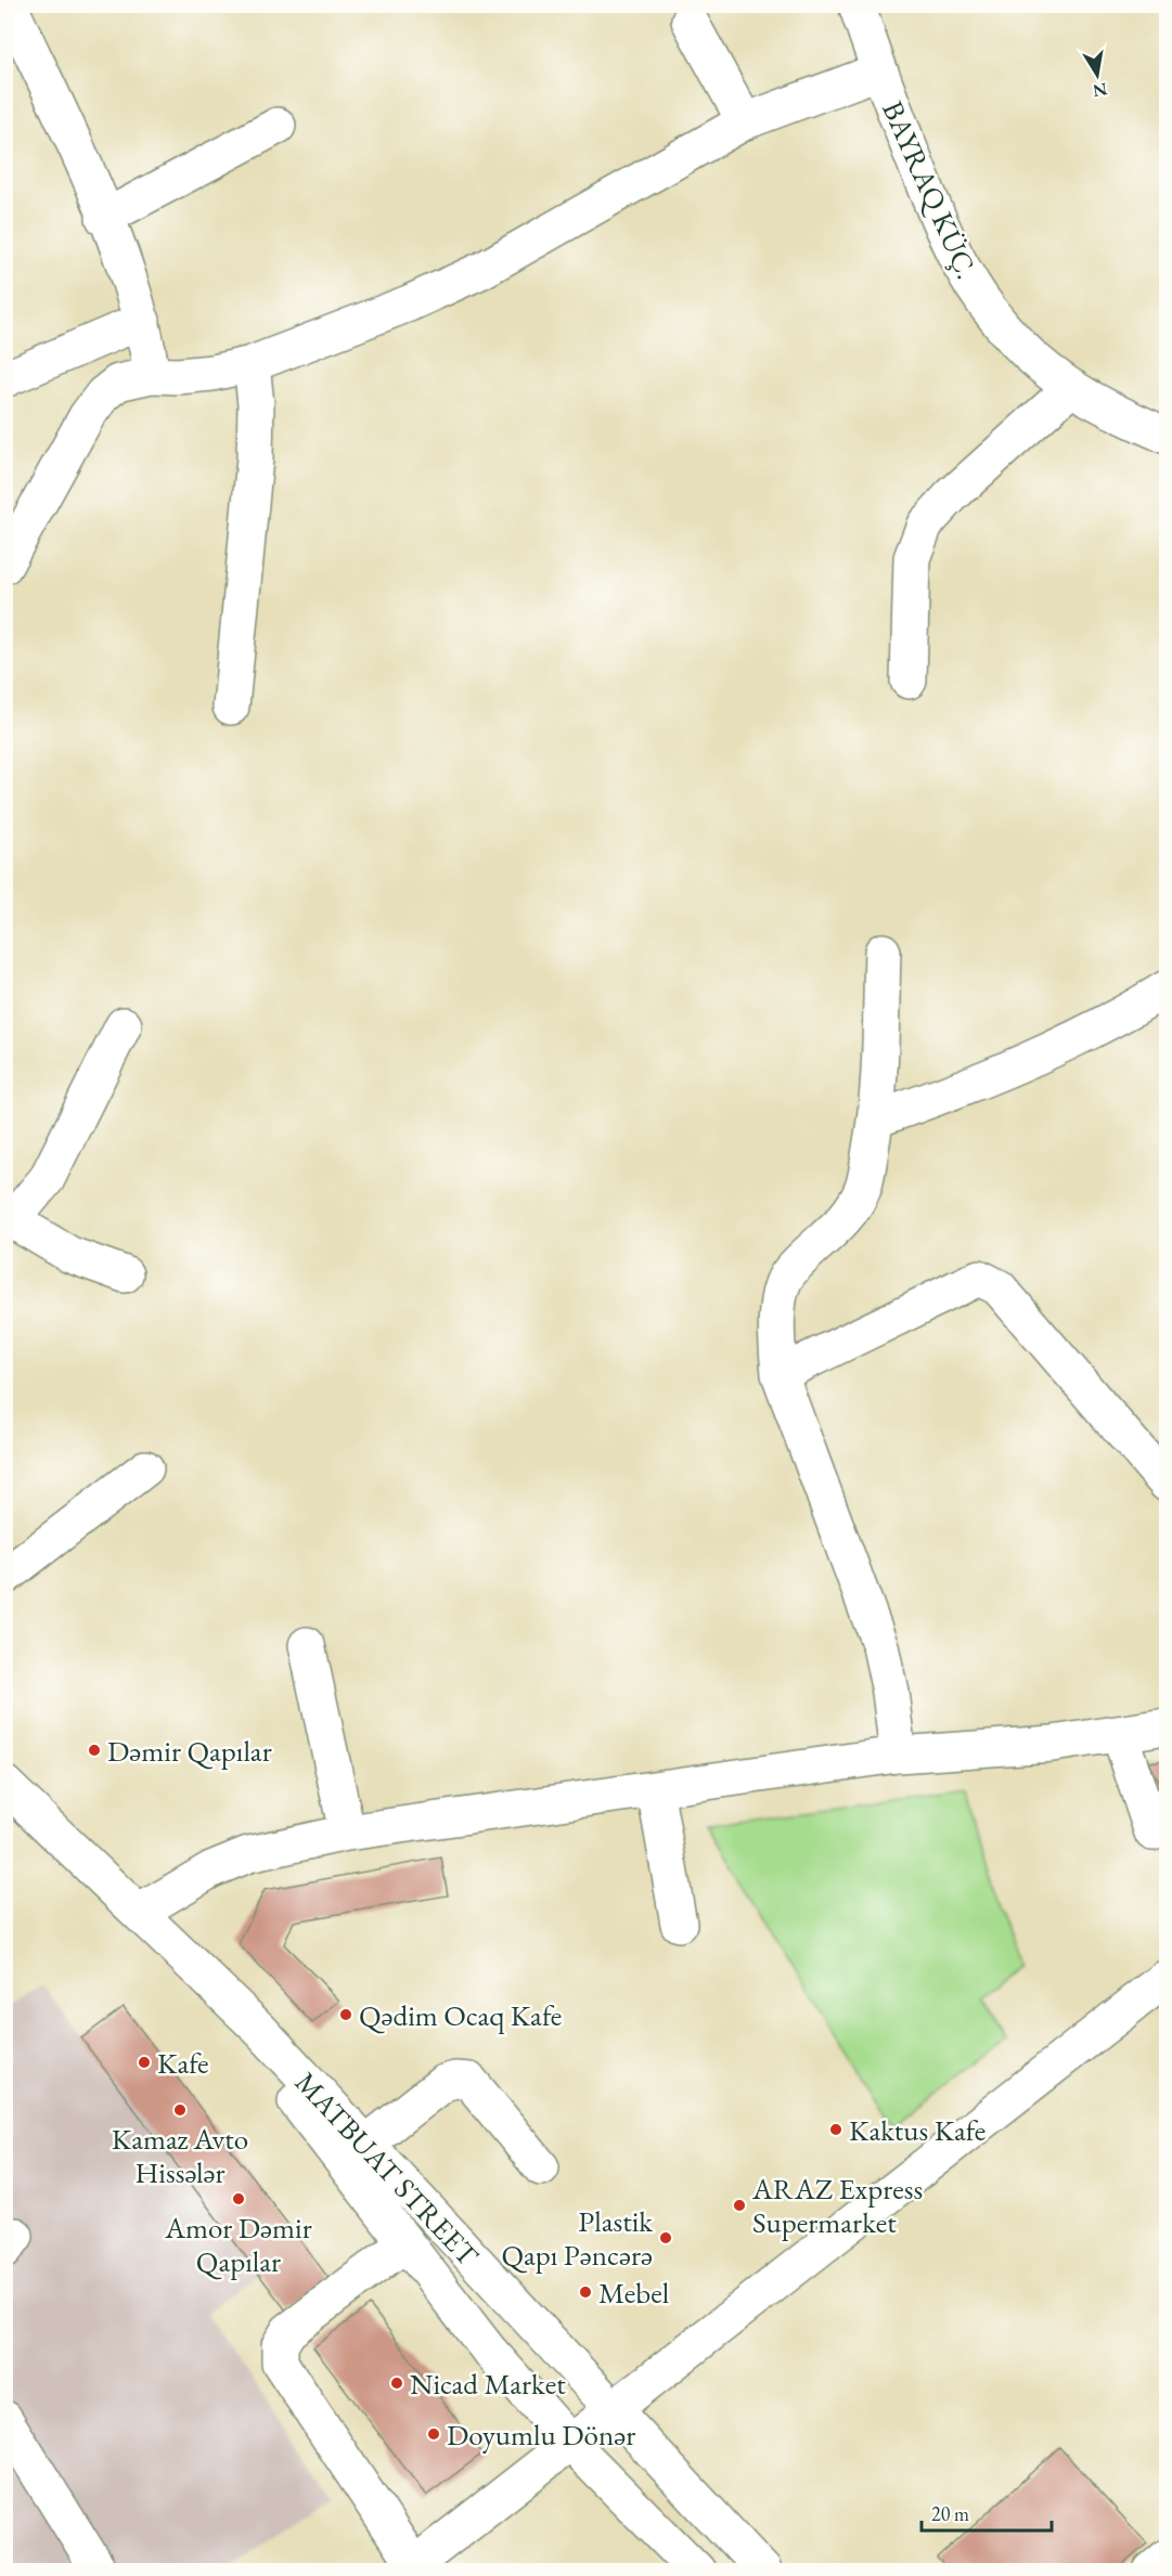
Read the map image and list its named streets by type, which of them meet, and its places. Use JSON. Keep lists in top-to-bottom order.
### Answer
{
  "streets": {
    "street": ["BAYRAQ KÜÇ.", "MATBUAT STREET"]
  },
  "places": [
    "Dəmir Qapılar",
    "Qədim Ocaq Kafe",
    "Kafe",
    "Kamaz Avto Hissələr",
    "Kaktus Kafe",
    "Amor Dəmir Qapılar",
    "ARAZ Express Supermarket",
    "Plastik Qapı Pəncərə",
    "Mebel",
    "Nicad Market",
    "Doyumlu Dönər"
  ],
  "scale_bar": "20 m",
  "north": "bottom"
}
